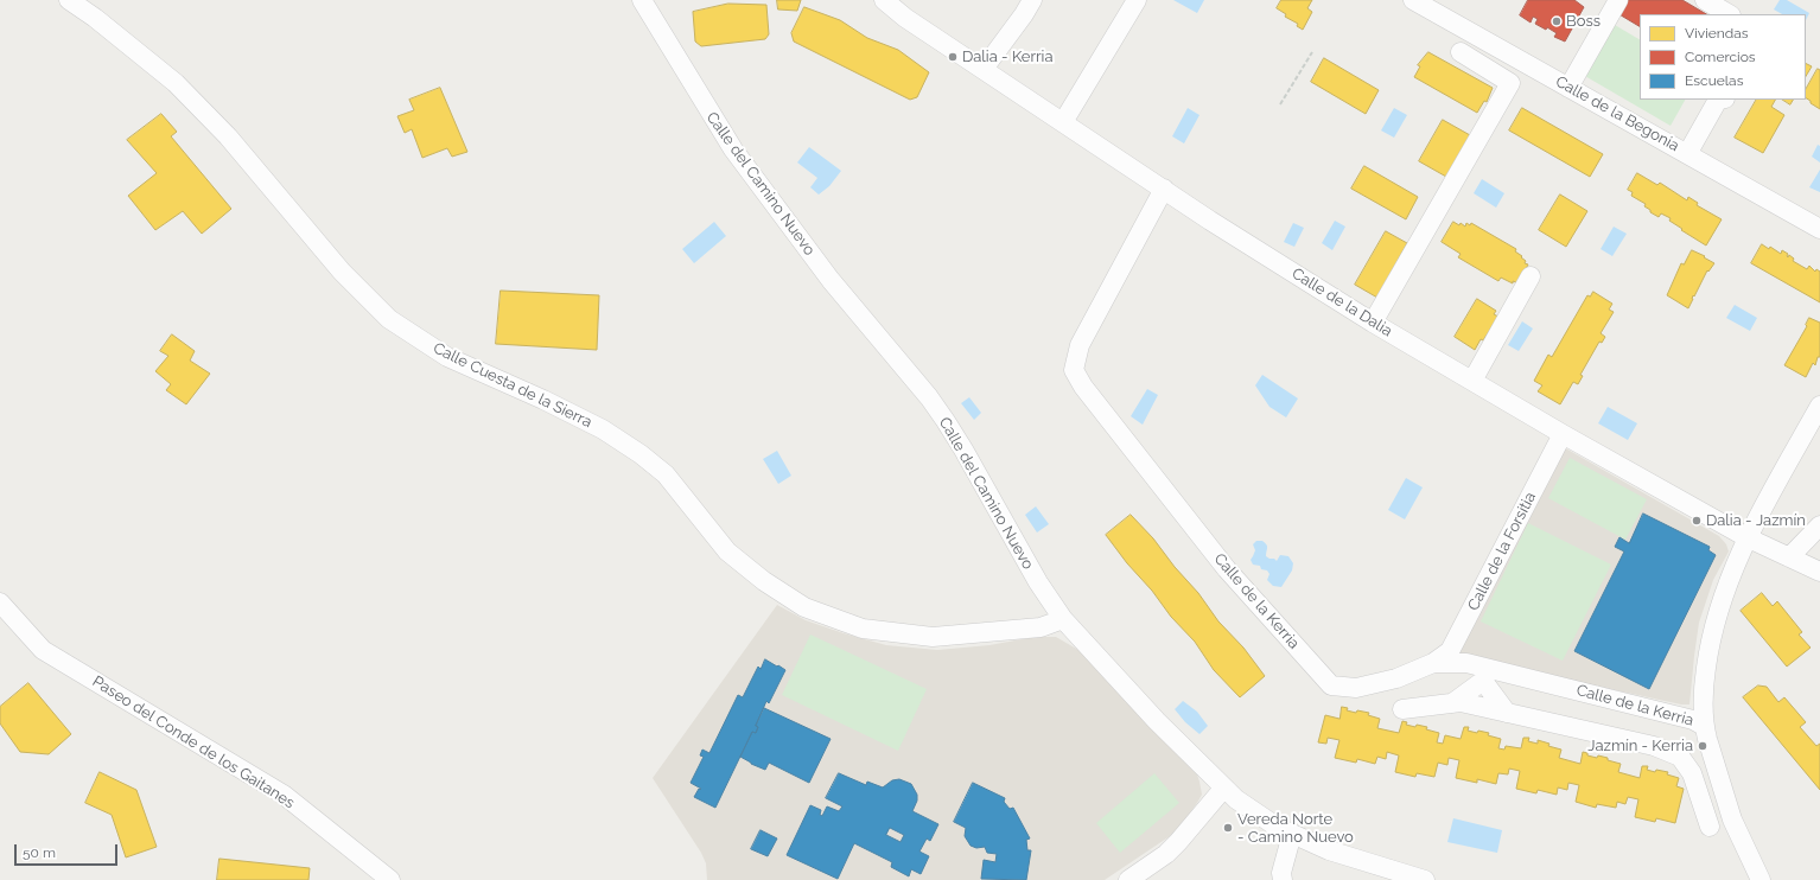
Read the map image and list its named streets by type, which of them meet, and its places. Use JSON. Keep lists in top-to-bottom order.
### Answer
{
  "streets": {
    "street": [
      "Calle de la Begonia",
      "Calle del Camino Nuevo",
      "Calle de la Dalia",
      "Calle Cuesta de la Sierra",
      "Calle de la Forsitia",
      "Calle de la Kerria",
      "Paseo del Conde de los Gaitanes"
    ]
  },
  "crossings": [
    ["Calle del Camino Nuevo", "Calle Cuesta de la Sierra"],
    ["Calle de la Dalia", "Calle de la Forsitia"],
    ["Calle de la Dalia", "Calle de la Kerria"],
    ["Calle de la Forsitia", "Calle de la Kerria"]
  ],
  "places": [
    "Boss",
    "Dalia - Kerria",
    "Dalia - Jazmín",
    "Jazmín - Kerria",
    "Vereda Norte - Camino Nuevo"
  ],
  "legend": ["Viviendas", "Comercios", "Escuelas"],
  "scale_bar": "50 m"
}
